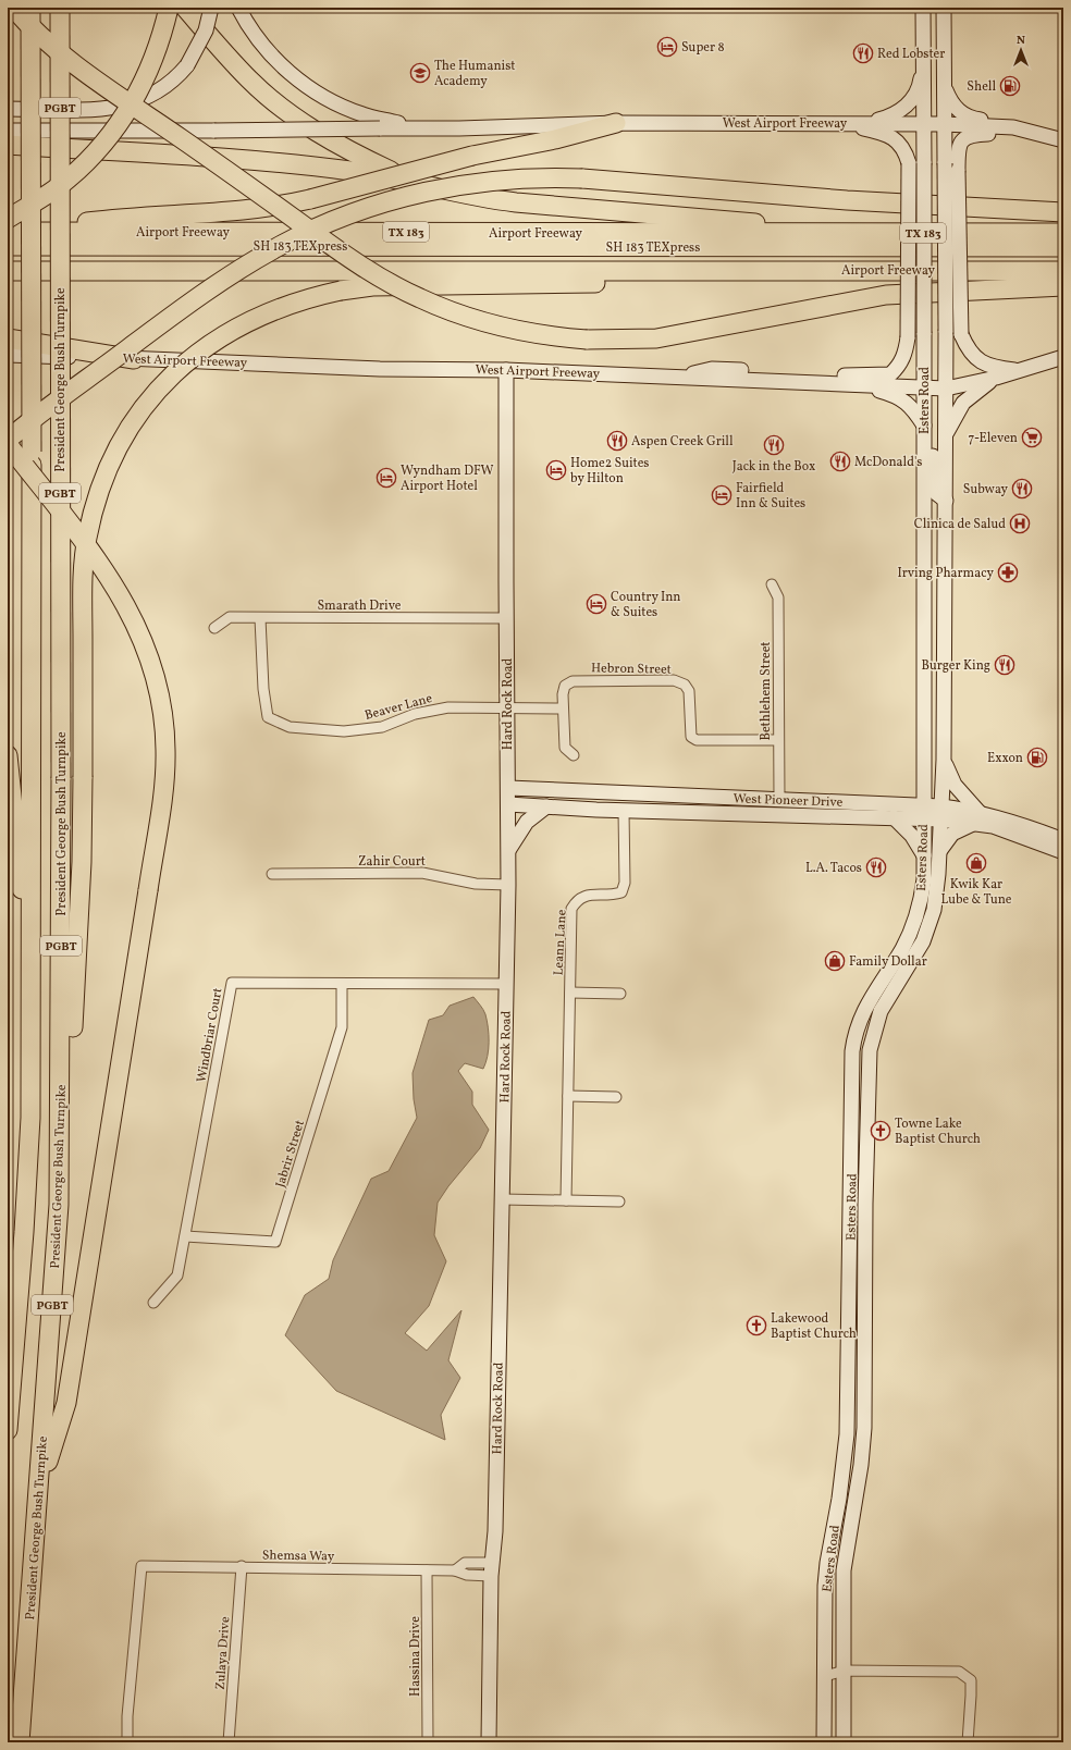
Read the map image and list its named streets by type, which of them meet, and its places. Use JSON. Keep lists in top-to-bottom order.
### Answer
{
  "streets": {
    "highway": [
      "PGBT",
      "Airport Freeway",
      "TX 183",
      "SH 183 TEXpress",
      "President George Bush Turnpike"
    ],
    "main road": [
      "West Airport Freeway",
      "Esters Road",
      "Hard Rock Road",
      "West Pioneer Drive"
    ],
    "street": [
      "Smarath Drive",
      "Hebron Street",
      "Bethlehem Street",
      "Beaver Lane",
      "Zahir Court",
      "Leann Lane",
      "Windbriar Court",
      "Jabrir Street",
      "Shemsa Way",
      "Zulaya Drive",
      "Hassina Drive"
    ]
  },
  "crossings": [
    ["West Airport Freeway", "Esters Road"],
    ["West Airport Freeway", "Hard Rock Road"],
    ["Airport Freeway", "SH 183 TEXpress"],
    ["Esters Road", "West Pioneer Drive"],
    ["Smarath Drive", "Hard Rock Road"],
    ["Smarath Drive", "Beaver Lane"],
    ["Hebron Street", "Bethlehem Street"],
    ["Bethlehem Street", "West Pioneer Drive"],
    ["Hard Rock Road", "Beaver Lane"],
    ["Hard Rock Road", "West Pioneer Drive"],
    ["Hard Rock Road", "Zahir Court"],
    ["Hard Rock Road", "Windbriar Court"],
    ["Hard Rock Road", "Shemsa Way"],
    ["West Pioneer Drive", "Leann Lane"],
    ["Windbriar Court", "Jabrir Street"],
    ["Shemsa Way", "Zulaya Drive"],
    ["Shemsa Way", "Hassina Drive"]
  ],
  "places": {
    "hotel": [
      "Super 8",
      "Home2 Suites by Hilton",
      "Wyndham DFW Airport Hotel",
      "Fairfield Inn & Suites",
      "Country Inn & Suites"
    ],
    "restaurant": [
      "Red Lobster",
      "Aspen Creek Grill",
      "Jack in the Box",
      "McDonald's",
      "Subway",
      "Burger King",
      "L.A. Tacos"
    ],
    "school or university": ["The Humanist Academy"],
    "fuel station": ["Shell", "Exxon"],
    "supermarket": ["7-Eleven"],
    "hospital": ["Clinica de Salud"],
    "pharmacy": ["Irving Pharmacy"],
    "shop": ["Kwik Kar Lube & Tune", "Family Dollar"],
    "church": ["Towne Lake Baptist Church", "Lakewood Baptist Church"]
  },
  "north": "top"
}
